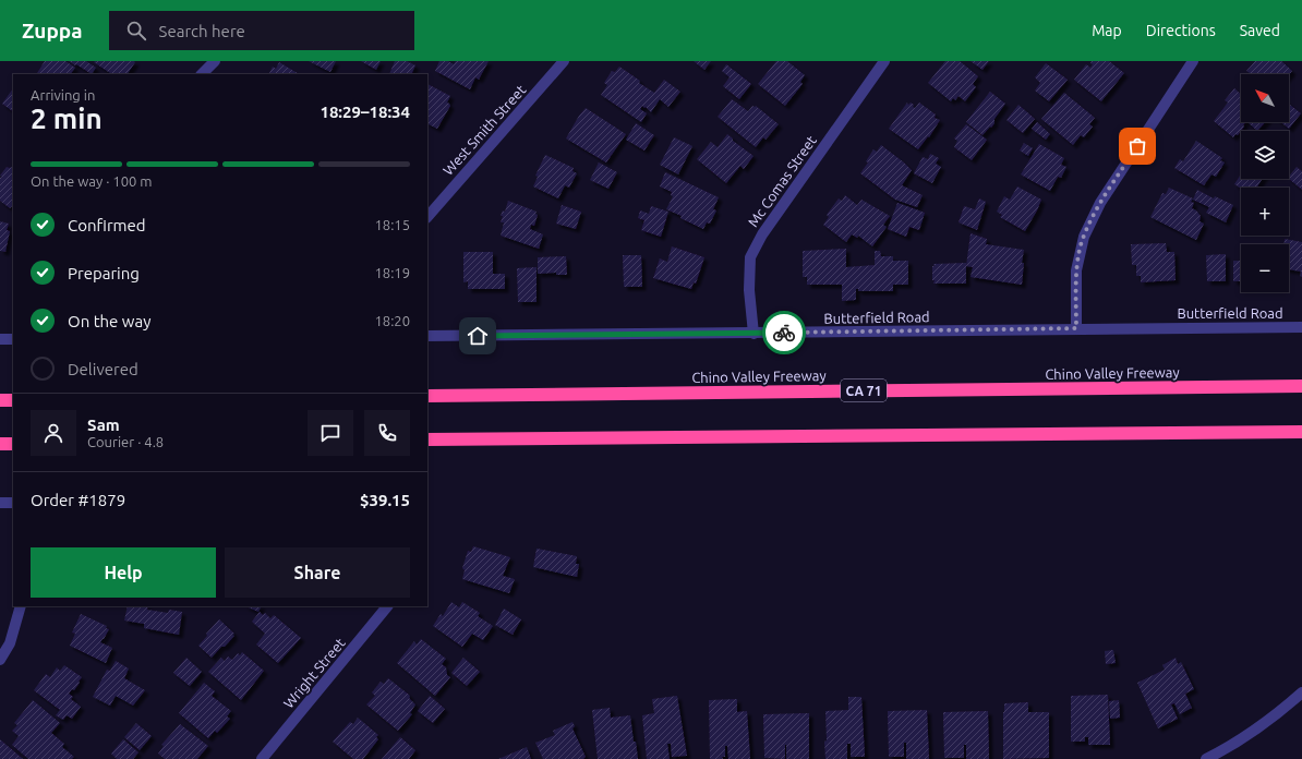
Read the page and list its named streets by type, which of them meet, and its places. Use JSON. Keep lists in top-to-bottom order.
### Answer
{
  "streets": {
    "highway": ["Chino Valley Freeway", "CA 71"],
    "street": [
      "West Smith Street",
      "Mc Comas Street",
      "Butterfield Road",
      "Wright Street"
    ]
  },
  "crossings": [
    ["Mc Comas Street", "Butterfield Road"]
  ],
  "north": "top left",
  "page": {
    "header": "Zuppa",
    "search": "Search here",
    "nav": ["Map", "Directions", "Saved"],
    "map_buttons": ["+", "−"],
    "heading": ["2 min", "Arriving in", "18:29–18:34"],
    "panel": [
      "Sam",
      "Courier · 4.8",
      "Order #1879",
      "$39.15"
    ],
    "bar": "On the way · 100 m",
    "list": [
      ["Confirmed", "18:15"],
      ["Preparing", "18:19"],
      ["On the way", "18:20"],
      "Delivered"
    ],
    "buttons": ["Help", "Share"]
  }
}
